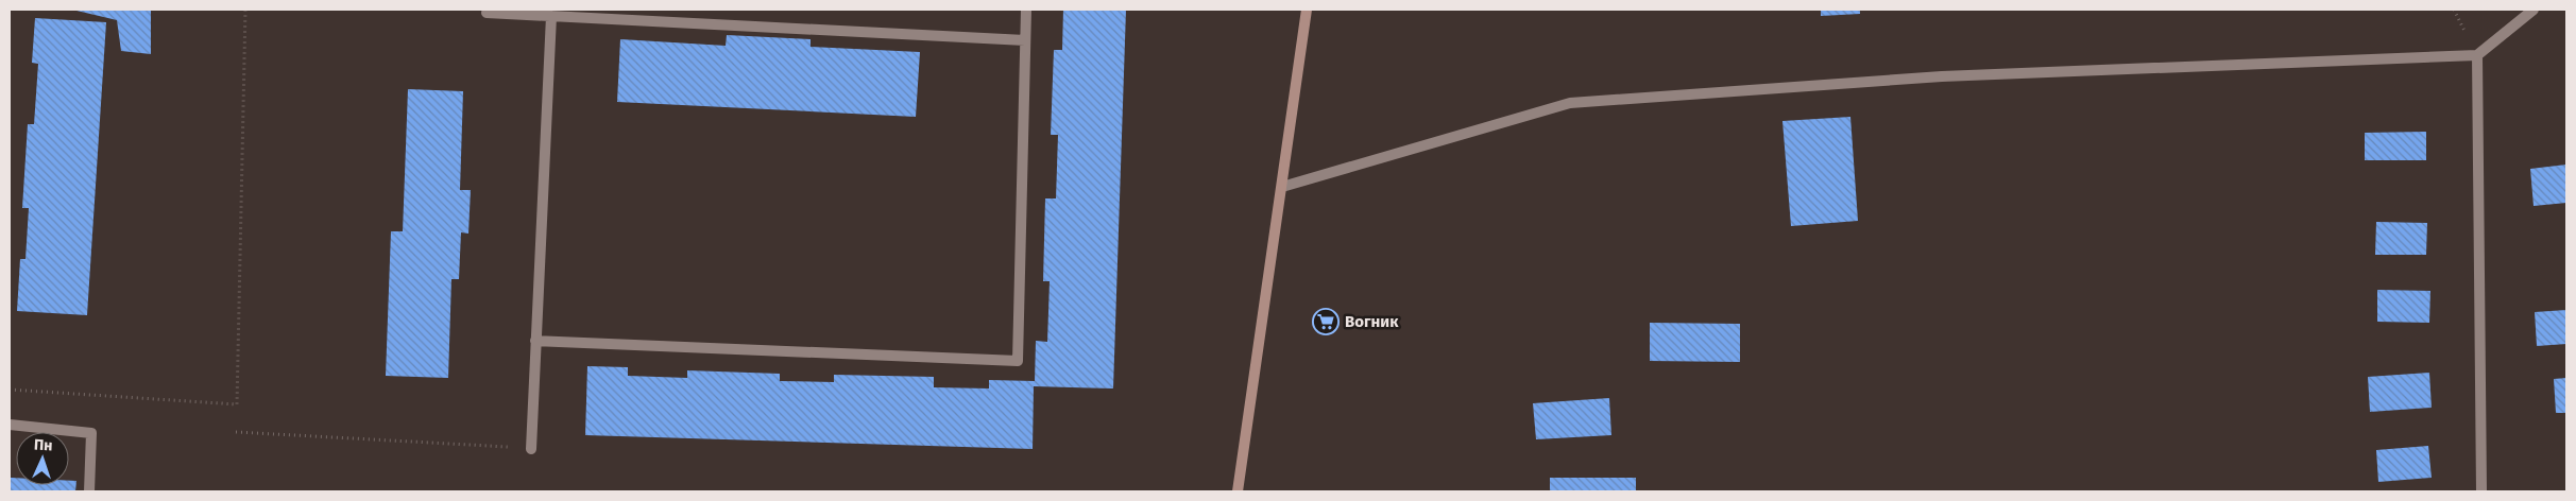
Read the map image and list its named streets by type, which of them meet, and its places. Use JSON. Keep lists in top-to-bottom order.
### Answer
{
  "places": {
    "supermarket": ["Вогник"]
  },
  "north": "top"
}
